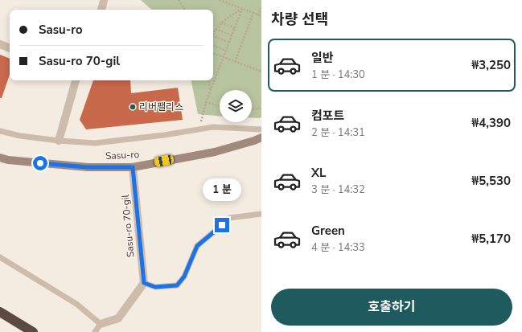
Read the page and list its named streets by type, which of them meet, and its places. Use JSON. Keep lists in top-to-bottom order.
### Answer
{
  "streets": {
    "main road": ["Sasu-ro"],
    "street": ["Sasu-ro 70-gil"]
  },
  "crossings": [
    ["Sasu-ro", "Sasu-ro 70-gil"]
  ],
  "places": ["리버팰리스"],
  "page": {
    "heading": "차량 선택",
    "banner": ["Sasu-ro", "Sasu-ro 70-gil"],
    "list": [
      {
        "name": "일반",
        "note": "1 분 · 14:30",
        "value": "₩3,250"
      },
      {
        "name": "컴포트",
        "note": "2 분 · 14:31",
        "value": "₩4,390"
      },
      {
        "name": "XL",
        "note": "3 분 · 14:32",
        "value": "₩5,530"
      },
      {
        "name": "Green",
        "note": "4 분 · 14:33",
        "value": "₩5,170"
      }
    ],
    "bubble": "1 분",
    "buttons": "호출하기"
  }
}
